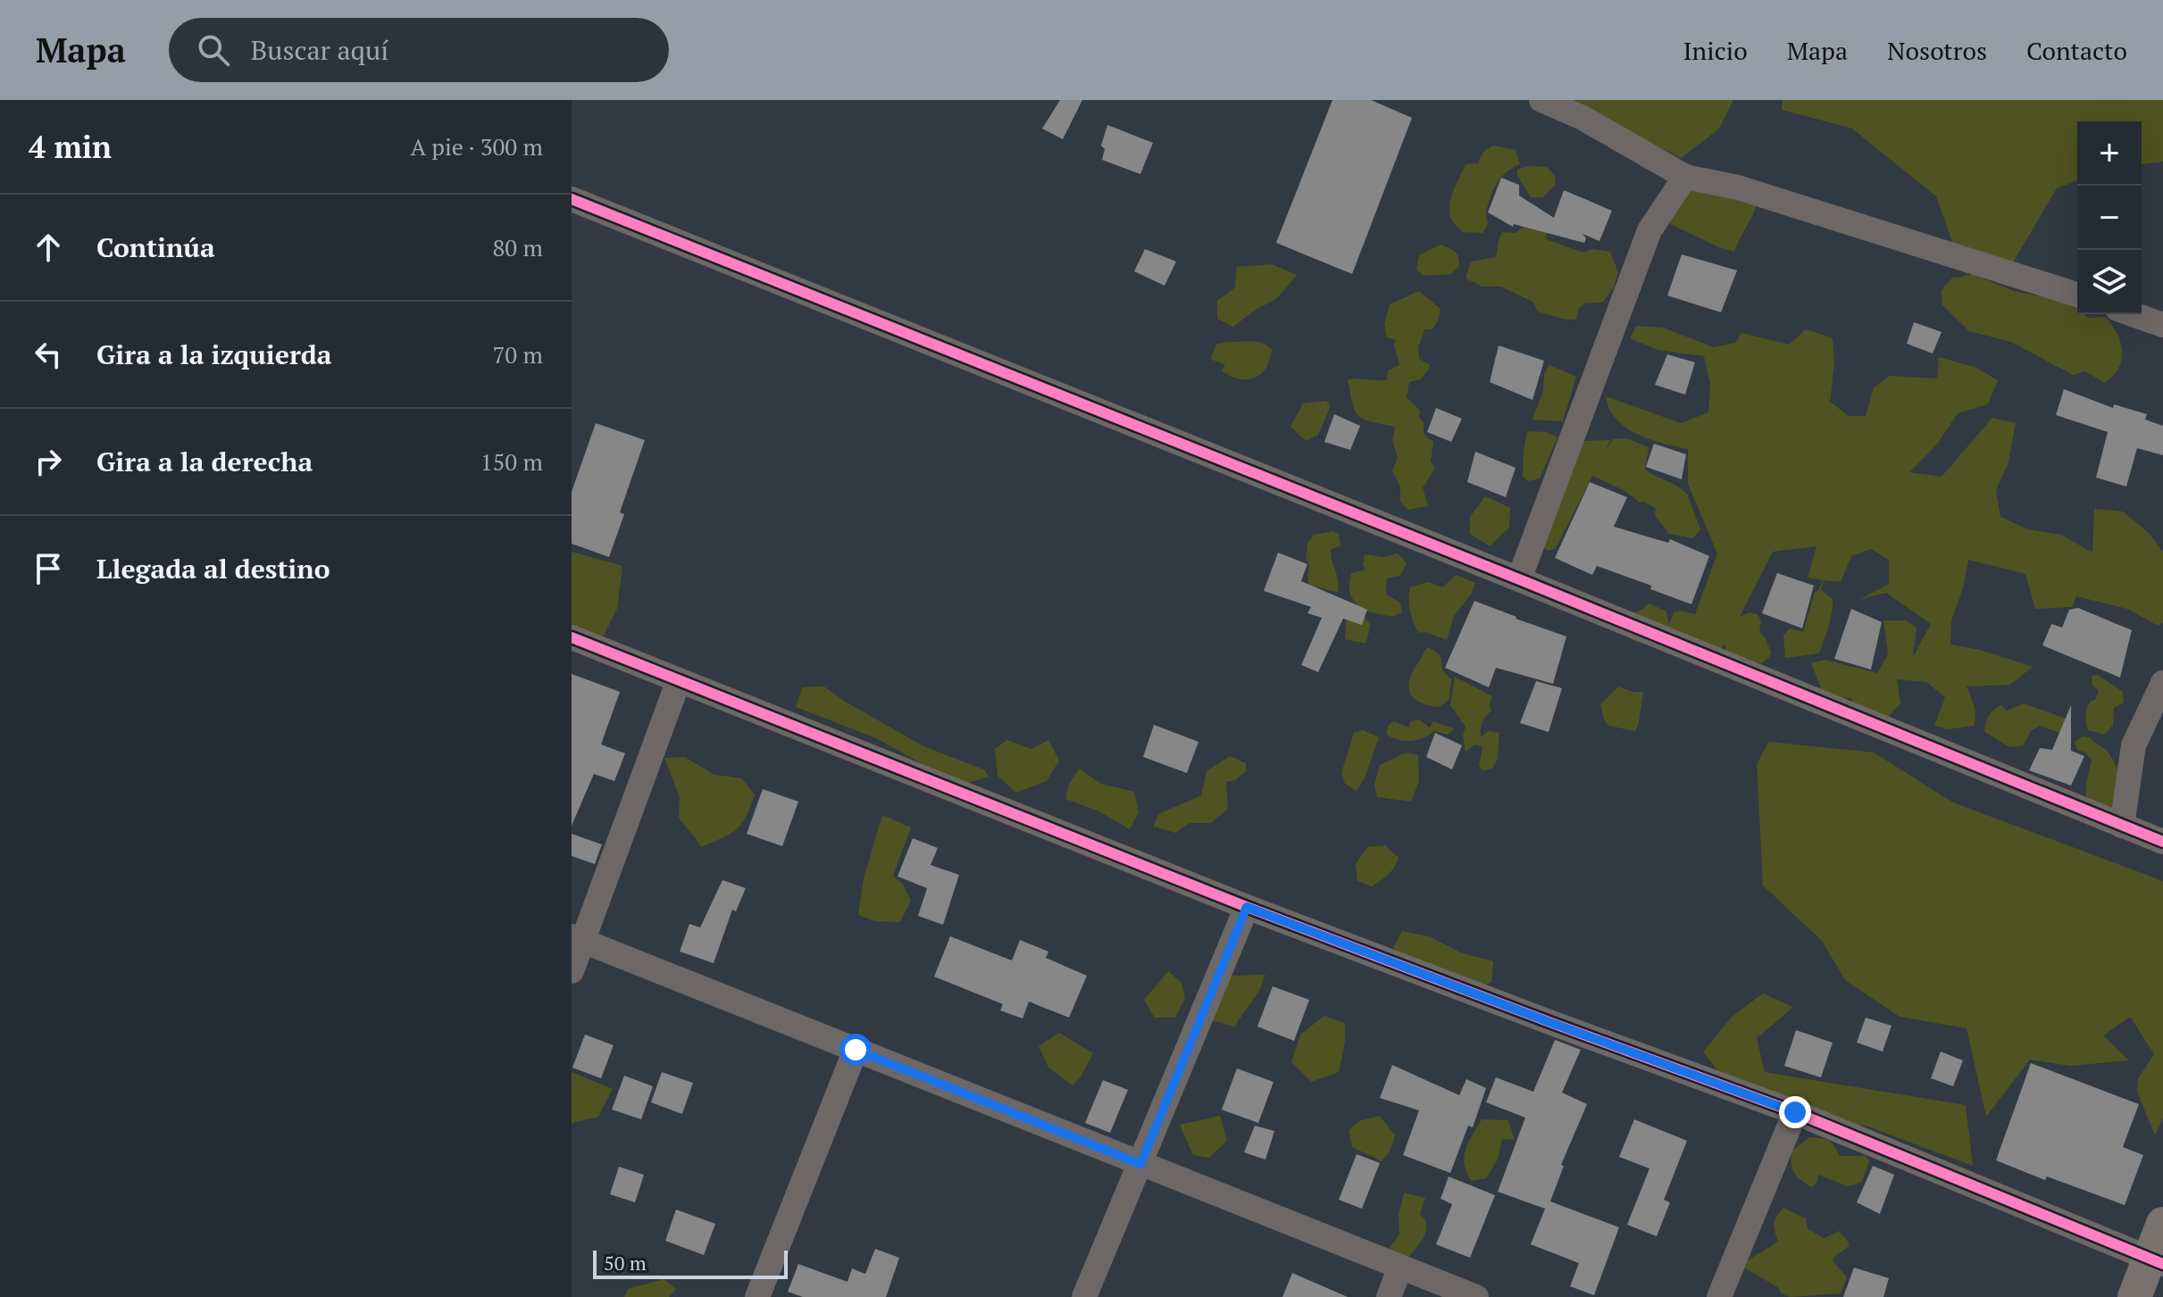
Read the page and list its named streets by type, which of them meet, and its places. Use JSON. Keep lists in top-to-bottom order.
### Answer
{
  "scale_bar": "50 m",
  "page": {
    "header": "Mapa",
    "search": "Buscar aquí",
    "nav": [
      "Inicio",
      "Mapa",
      "Nosotros",
      "Contacto"
    ],
    "heading": ["4 min", "A pie · 300 m"],
    "map_buttons": ["+", "−"],
    "list": [
      ["Continúa", "80 m"],
      ["Gira a la izquierda", "70 m"],
      ["Gira a la derecha", "150 m"],
      "Llegada al destino"
    ],
    "scale": "50 m"
  }
}
